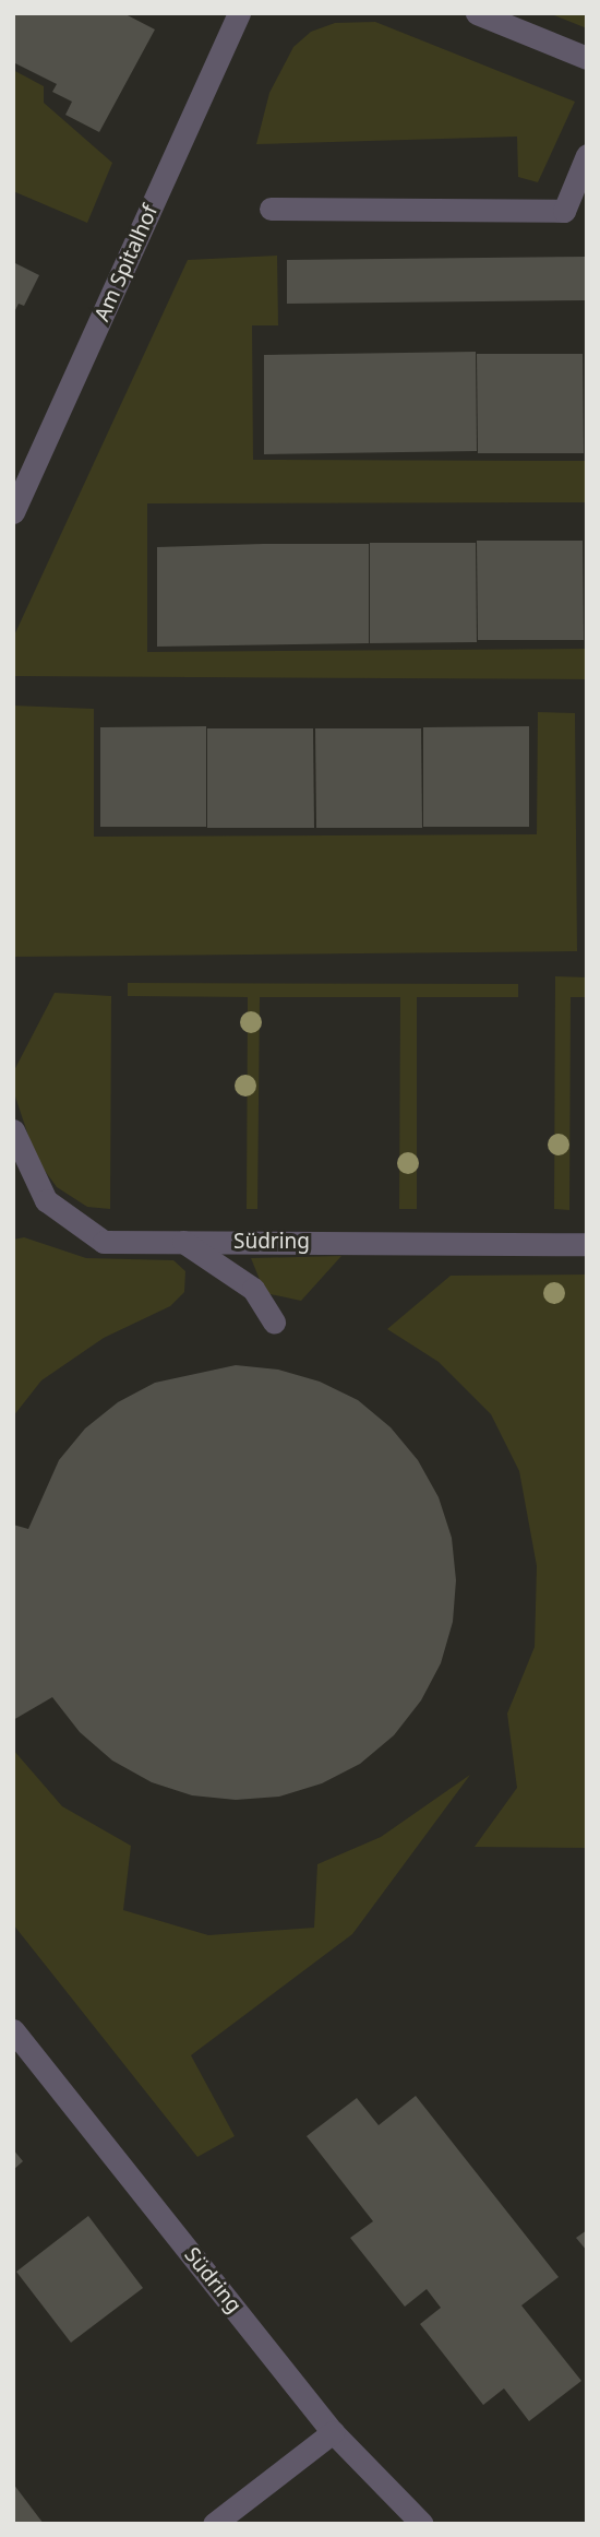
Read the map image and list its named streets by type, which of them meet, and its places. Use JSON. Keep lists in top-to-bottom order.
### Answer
{
  "streets": {
    "street": ["Am Spitalhof", "Südring"]
  }
}
